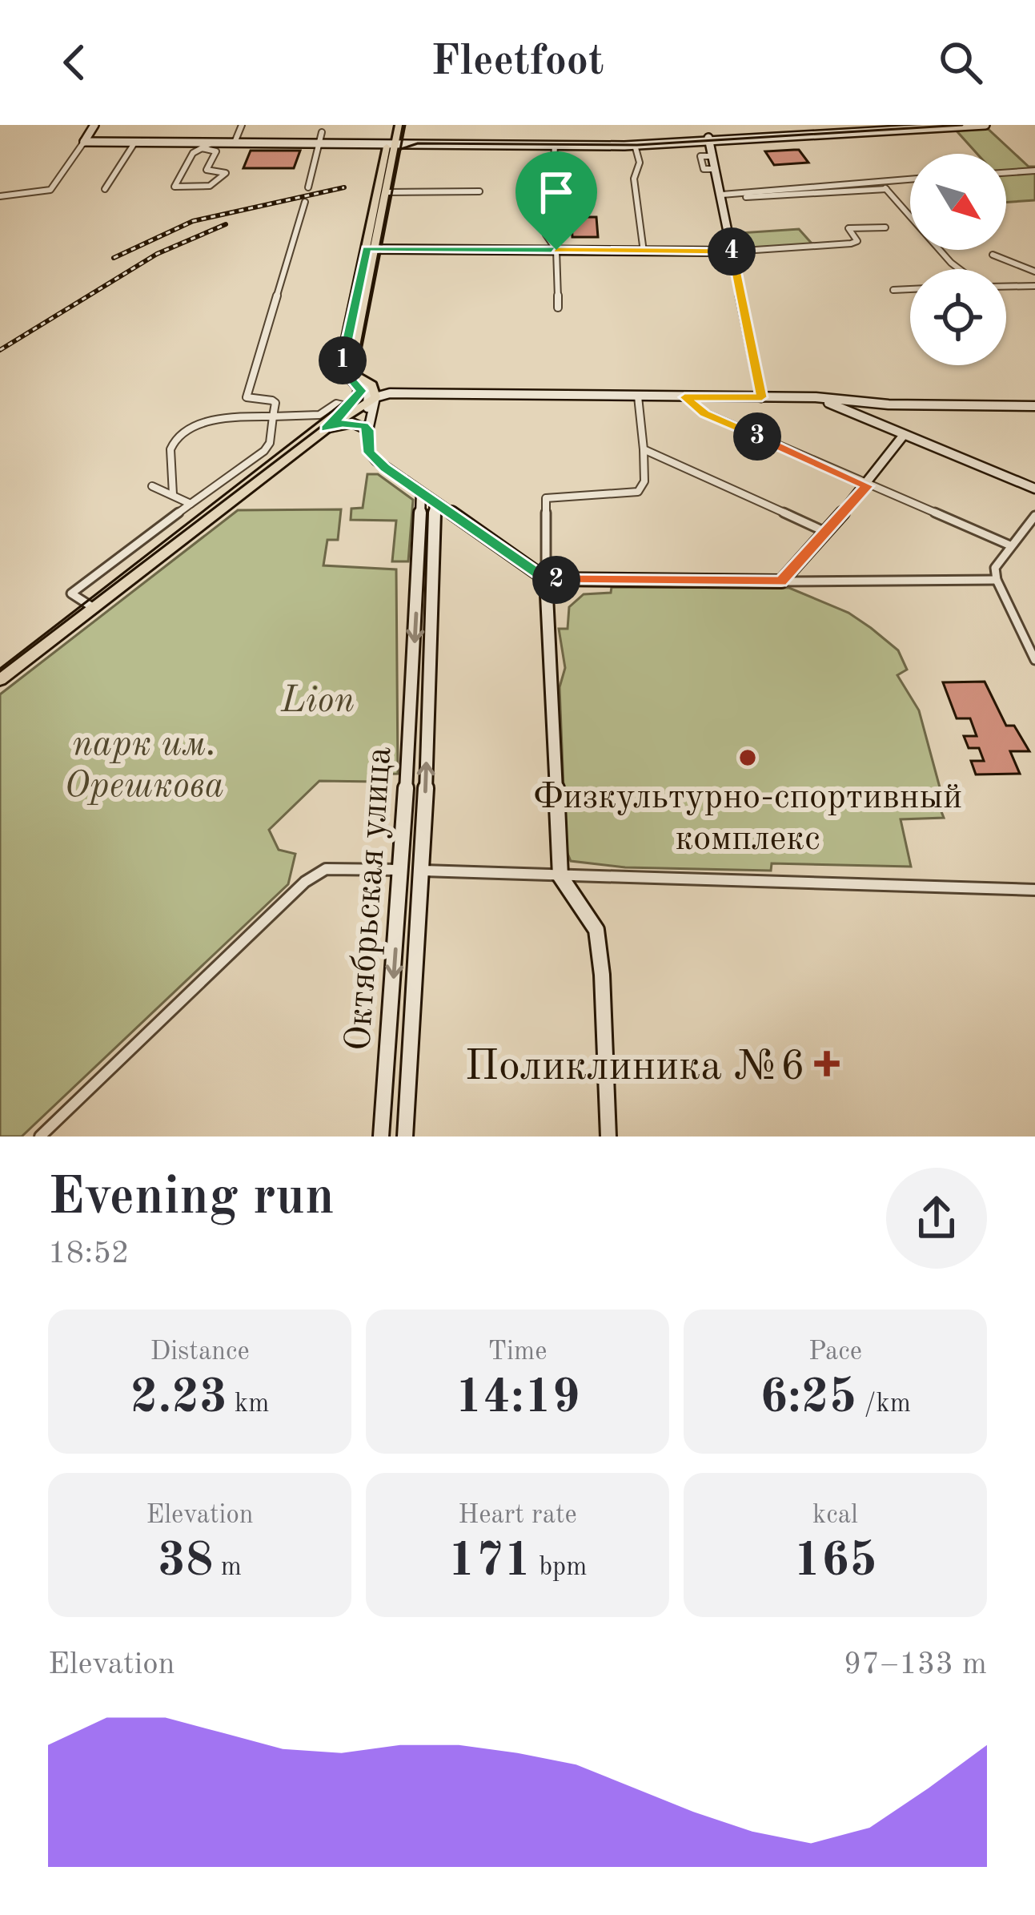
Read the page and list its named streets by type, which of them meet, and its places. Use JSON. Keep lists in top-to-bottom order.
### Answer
{
  "streets": {
    "street": ["Октябрьская улица"]
  },
  "parks": ["Lion", "парк им. Орешкова"],
  "places": {
    "other": ["Физкультурно-спортивный комплекс"],
    "health": ["Поликлиника №6"]
  },
  "north": "bottom right",
  "page": {
    "header": "Fleetfoot",
    "pins": [
      "4",
      "1",
      "3",
      "2"
    ],
    "heading": ["Evening run", "18:52"],
    "stats": [
      ["Distance", "2.23 km"],
      ["Time", "14:19"],
      ["Pace", "6:25 /km"],
      ["Elevation", "38 m"],
      ["Heart rate", "171 bpm"],
      ["kcal", "165"]
    ],
    "chart": ["Elevation", "97–133 m"]
  }
}
